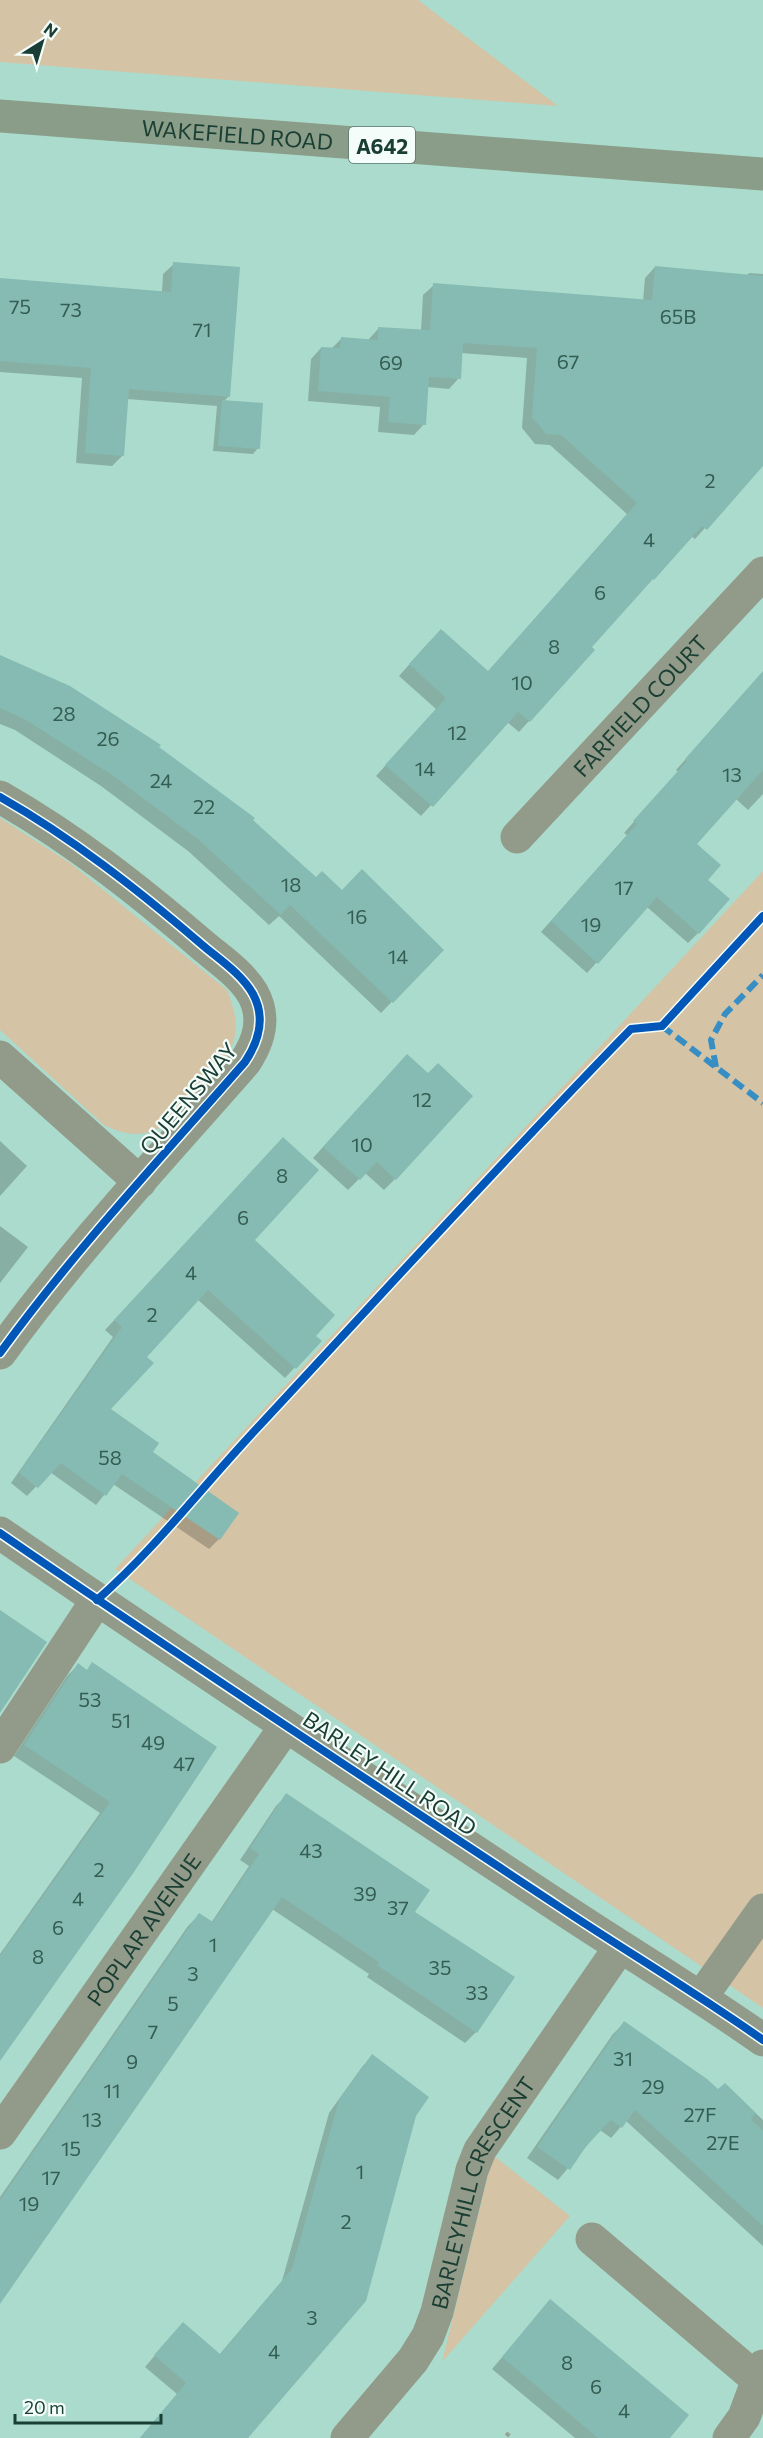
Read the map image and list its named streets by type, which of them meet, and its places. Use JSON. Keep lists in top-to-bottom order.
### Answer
{
  "streets": {
    "main road": ["WAKEFIELD ROAD", "A642"],
    "street": [
      "FARFIELD COURT",
      "QUEENSWAY",
      "BARLEY HILL ROAD",
      "POPLAR AVENUE",
      "BARLEYHILL CRESCENT"
    ]
  },
  "crossings": [
    ["BARLEY HILL ROAD", "POPLAR AVENUE"],
    ["BARLEY HILL ROAD", "BARLEYHILL CRESCENT"]
  ],
  "house_numbers": [
    "75",
    "73",
    "65B",
    "71",
    "67",
    "69",
    "2",
    "4",
    "6",
    "8",
    "10",
    "28",
    "12",
    "26",
    "14",
    "13",
    "24",
    "22",
    "18",
    "17",
    "16",
    "19",
    "14",
    "12",
    "10",
    "8",
    "6",
    "4",
    "2",
    "58",
    "53",
    "51",
    "49",
    "47",
    "43",
    "2",
    "39",
    "4",
    "37",
    "6",
    "1",
    "8",
    "35",
    "3",
    "33",
    "5",
    "7",
    "31",
    "9",
    "29",
    "11",
    "27F",
    "13",
    "27E",
    "15",
    "1",
    "17",
    "19",
    "2",
    "3",
    "4",
    "8",
    "6",
    "4"
  ],
  "scale_bar": "20 m",
  "north": "top right"
}
